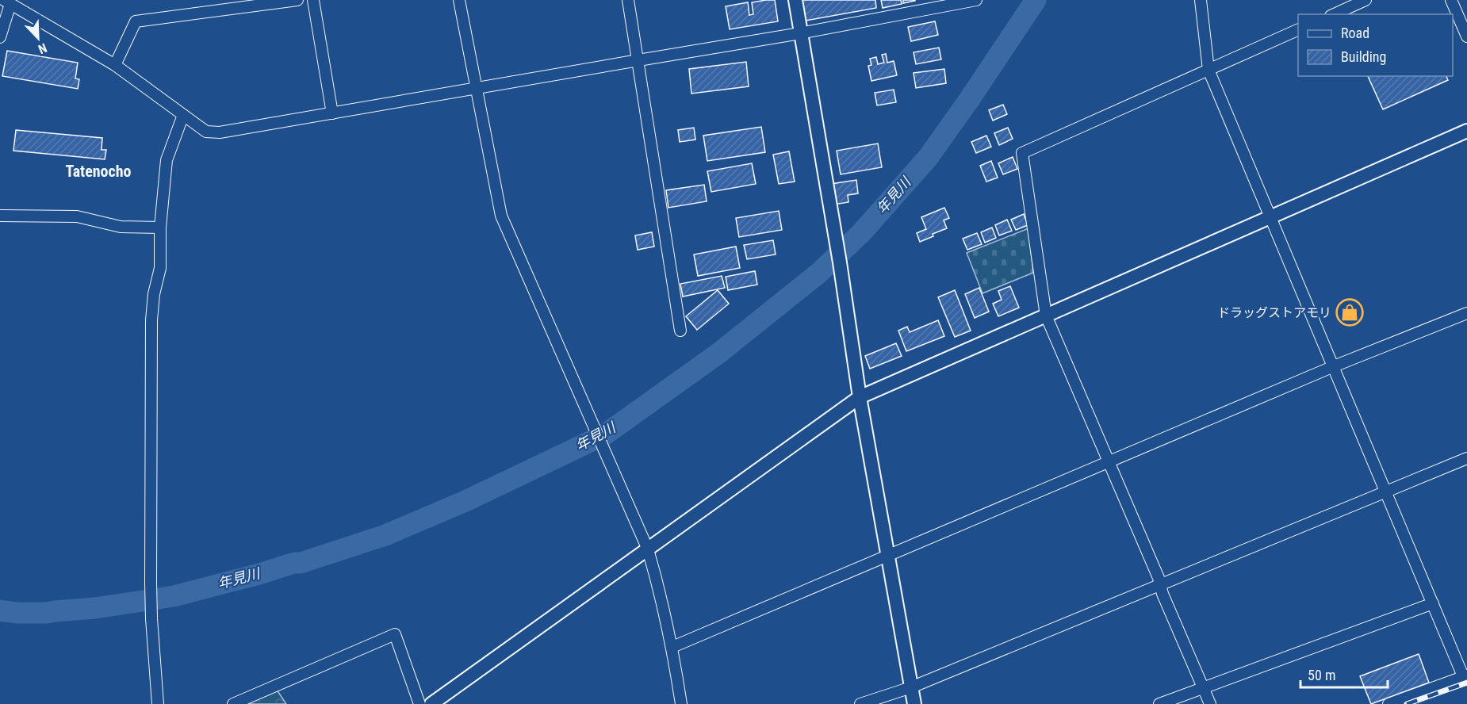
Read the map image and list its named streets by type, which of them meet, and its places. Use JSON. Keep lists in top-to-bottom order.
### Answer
{
  "districts": ["Tatenocho"],
  "water": ["年見川"],
  "places": {
    "shop": ["ドラッグストアモリ"]
  },
  "legend": ["Road", "Building"],
  "scale_bar": "50 m",
  "north": "bottom right"
}
